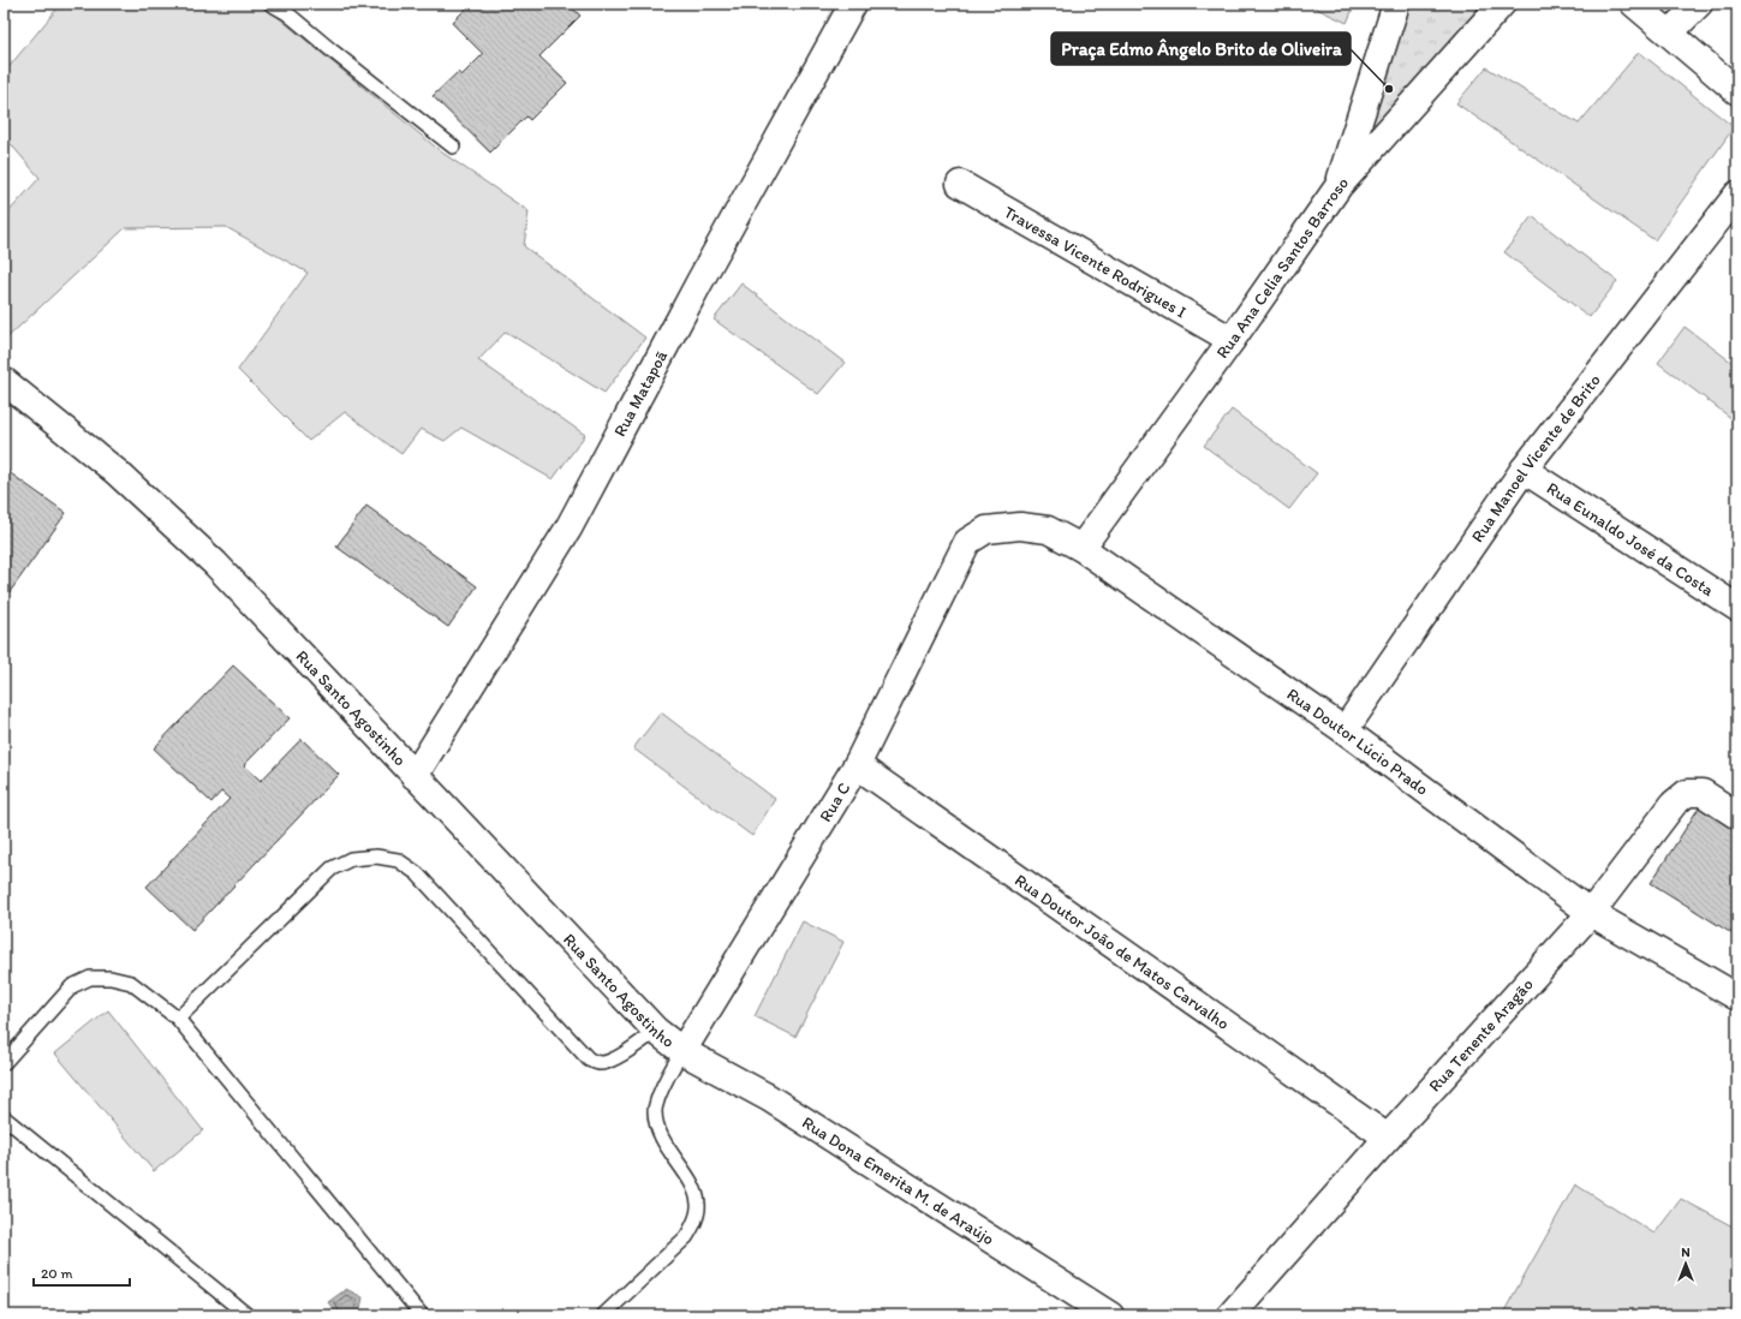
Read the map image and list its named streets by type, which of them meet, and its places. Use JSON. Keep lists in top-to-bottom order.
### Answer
{
  "streets": {
    "street": [
      "Travessa Vicente Rodrigues I",
      "Rua Ana Celia Santos Barroso",
      "Rua Matapoã",
      "Rua Manoel Vicente de Brito",
      "Rua Eunaldo José da Costa",
      "Rua Santo Agostinho",
      "Rua Doutor Lúcio Prado",
      "Rua C",
      "Rua Doutor João de Matos Carvalho",
      "Rua Tenente Aragão",
      "Rua Dona Emerita M. de Araújo"
    ]
  },
  "crossings": [
    ["Travessa Vicente Rodrigues I", "Rua Ana Celia Santos Barroso"],
    ["Rua Ana Celia Santos Barroso", "Rua Doutor Lúcio Prado"],
    ["Rua Matapoã", "Rua Santo Agostinho"],
    ["Rua Manoel Vicente de Brito", "Rua Eunaldo José da Costa"],
    ["Rua Manoel Vicente de Brito", "Rua Doutor Lúcio Prado"],
    ["Rua Santo Agostinho", "Rua C"],
    ["Rua Santo Agostinho", "Rua Dona Emerita M. de Araújo"],
    ["Rua Doutor Lúcio Prado", "Rua C"],
    ["Rua Doutor Lúcio Prado", "Rua Tenente Aragão"],
    ["Rua C", "Rua Doutor João de Matos Carvalho"],
    ["Rua C", "Rua Dona Emerita M. de Araújo"],
    ["Rua Doutor João de Matos Carvalho", "Rua Tenente Aragão"]
  ],
  "places": ["Praça Edmo Ângelo Brito de Oliveira"],
  "scale_bar": "20 m",
  "north": "top"
}
